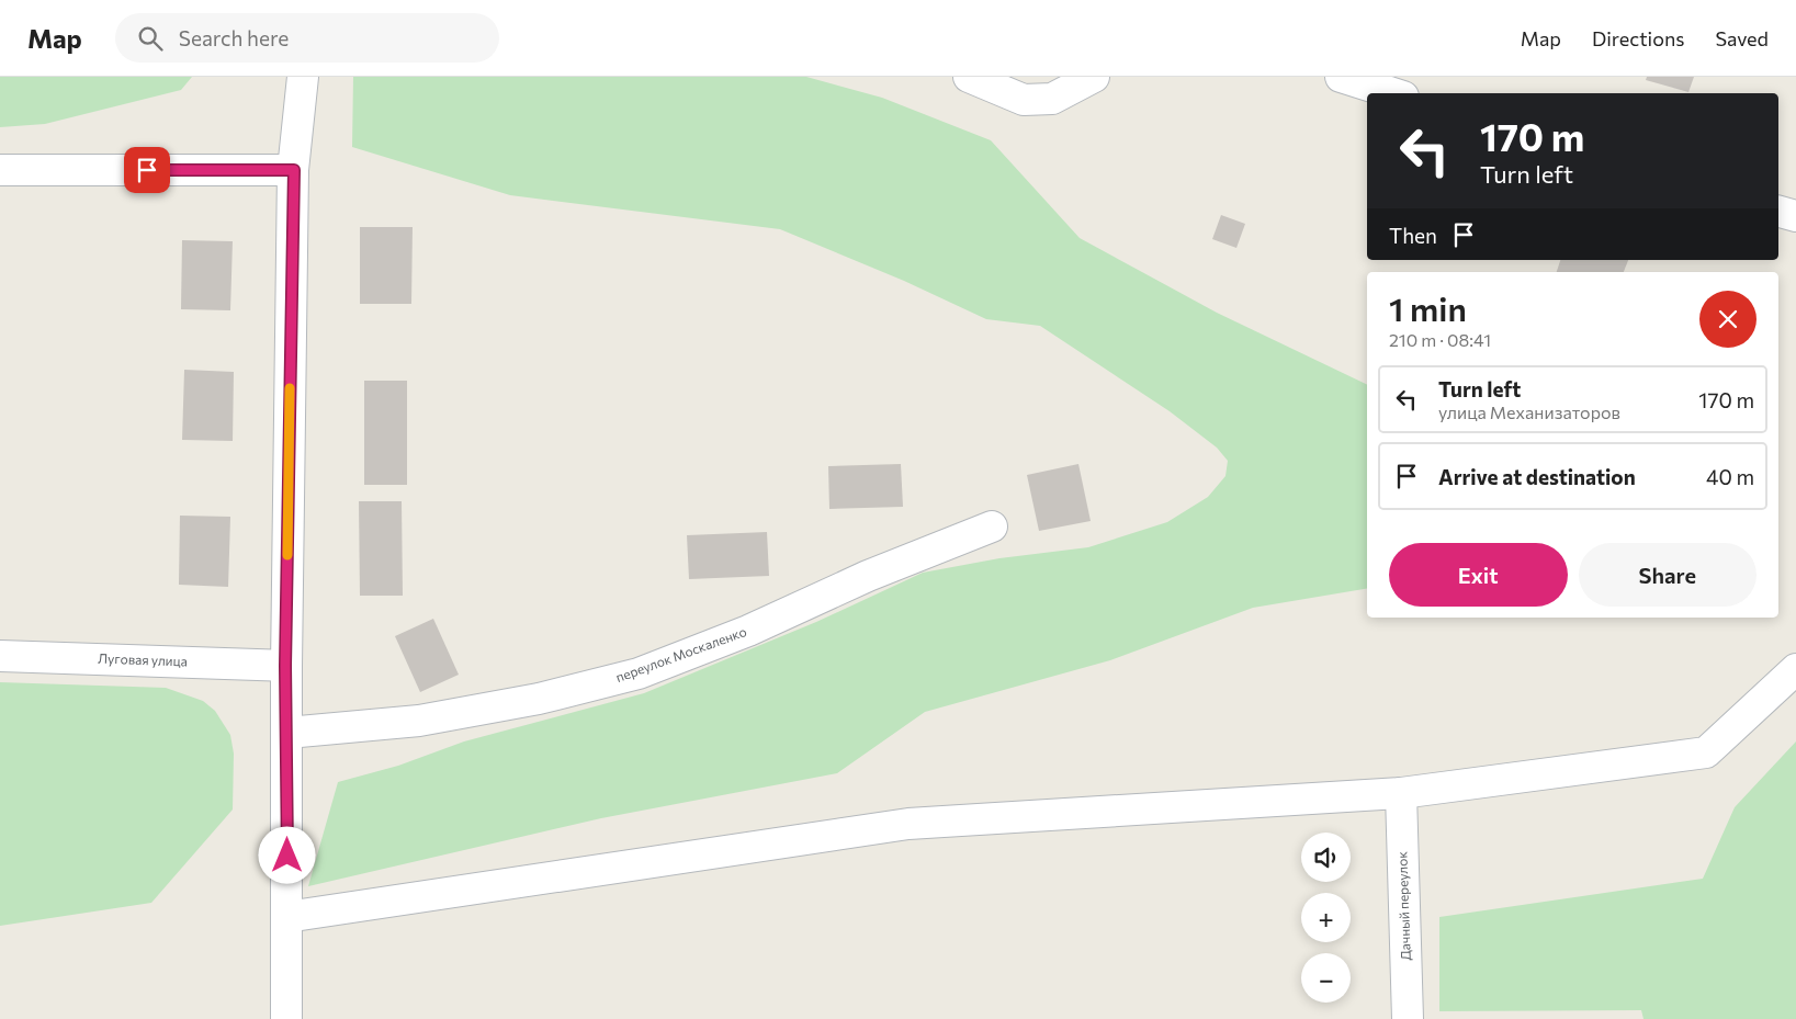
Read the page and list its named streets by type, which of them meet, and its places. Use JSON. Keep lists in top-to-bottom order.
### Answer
{
  "streets": {
    "street": ["переулок Москаленко", "Луговая улица", "Дачный переулок"]
  },
  "page": {
    "header": "Map",
    "search": "Search here",
    "nav": ["Map", "Directions", "Saved"],
    "turn": ["170 m", "Turn left"],
    "then": "Then",
    "heading": ["1 min", "210 m · 08:41"],
    "list": [
      {
        "name": "Turn left",
        "note": "улица Механизаторов",
        "value": "170 m"
      },
      {
        "name": "Arrive at destination",
        "value": "40 m"
      }
    ],
    "buttons": ["Exit", "Share"],
    "map_buttons": ["+", "−"]
  }
}
